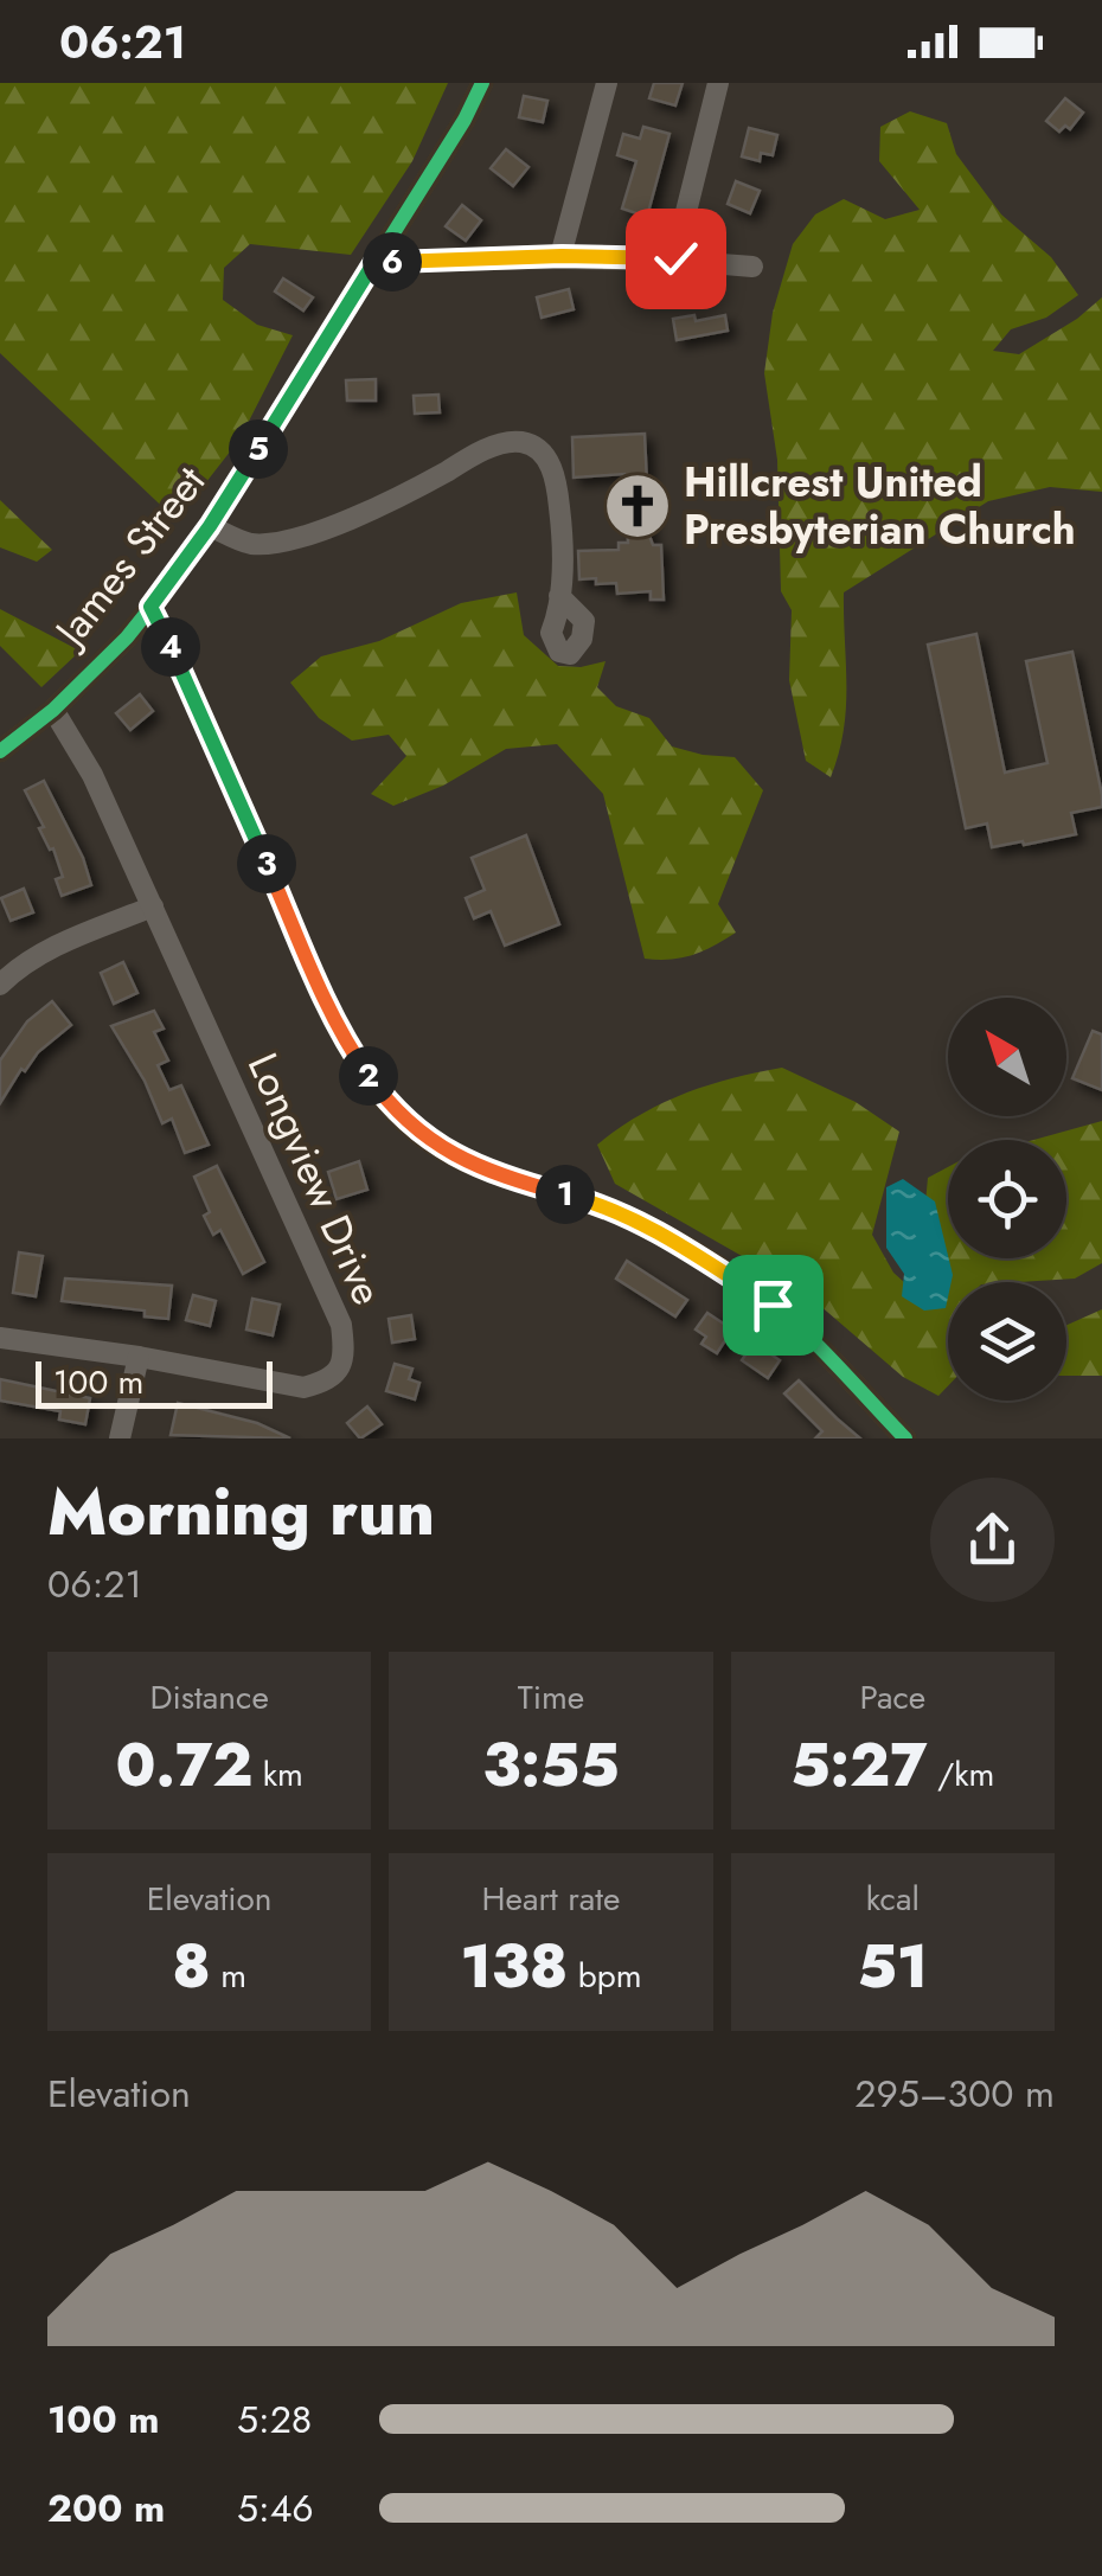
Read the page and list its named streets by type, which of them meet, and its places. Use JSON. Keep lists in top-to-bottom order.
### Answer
{
  "streets": {
    "street": ["James Street", "Longview Drive"]
  },
  "crossings": [
    ["James Street", "Longview Drive"]
  ],
  "places": {
    "church": ["Hillcrest United Presbyterian Church"]
  },
  "scale_bar": "100 m",
  "north": "top left",
  "page": {
    "status": "06:21",
    "pins": [
      "6",
      "5",
      "4",
      "3",
      "2",
      "1"
    ],
    "scale": "100 m",
    "heading": ["Morning run", "06:21"],
    "stats": [
      ["Distance", "0.72 km"],
      ["Time", "3:55"],
      ["Pace", "5:27 /km"],
      ["Elevation", "8 m"],
      ["Heart rate", "138 bpm"],
      ["kcal", "51"]
    ],
    "chart": ["Elevation", "295–300 m"],
    "list": [
      {
        "name": "100 m",
        "note": "5:28"
      },
      {
        "name": "200 m",
        "note": "5:46"
      }
    ]
  }
}
